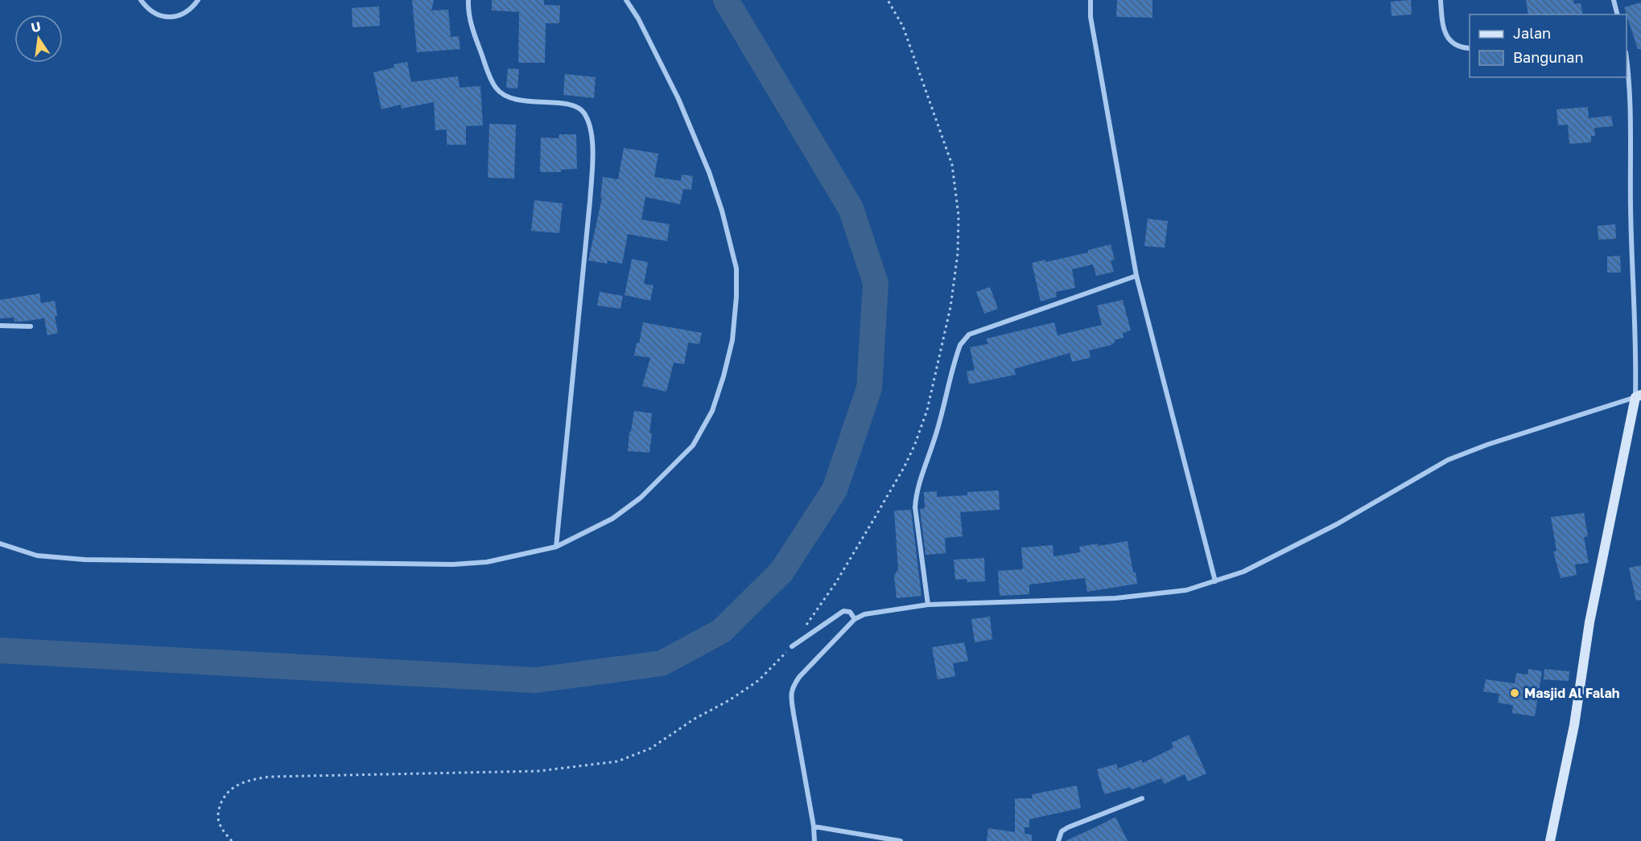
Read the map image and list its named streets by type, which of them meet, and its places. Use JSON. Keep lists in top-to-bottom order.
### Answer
{
  "places": ["Masjid Al Falah"],
  "legend": ["Jalan", "Bangunan"],
  "north": "top"
}
